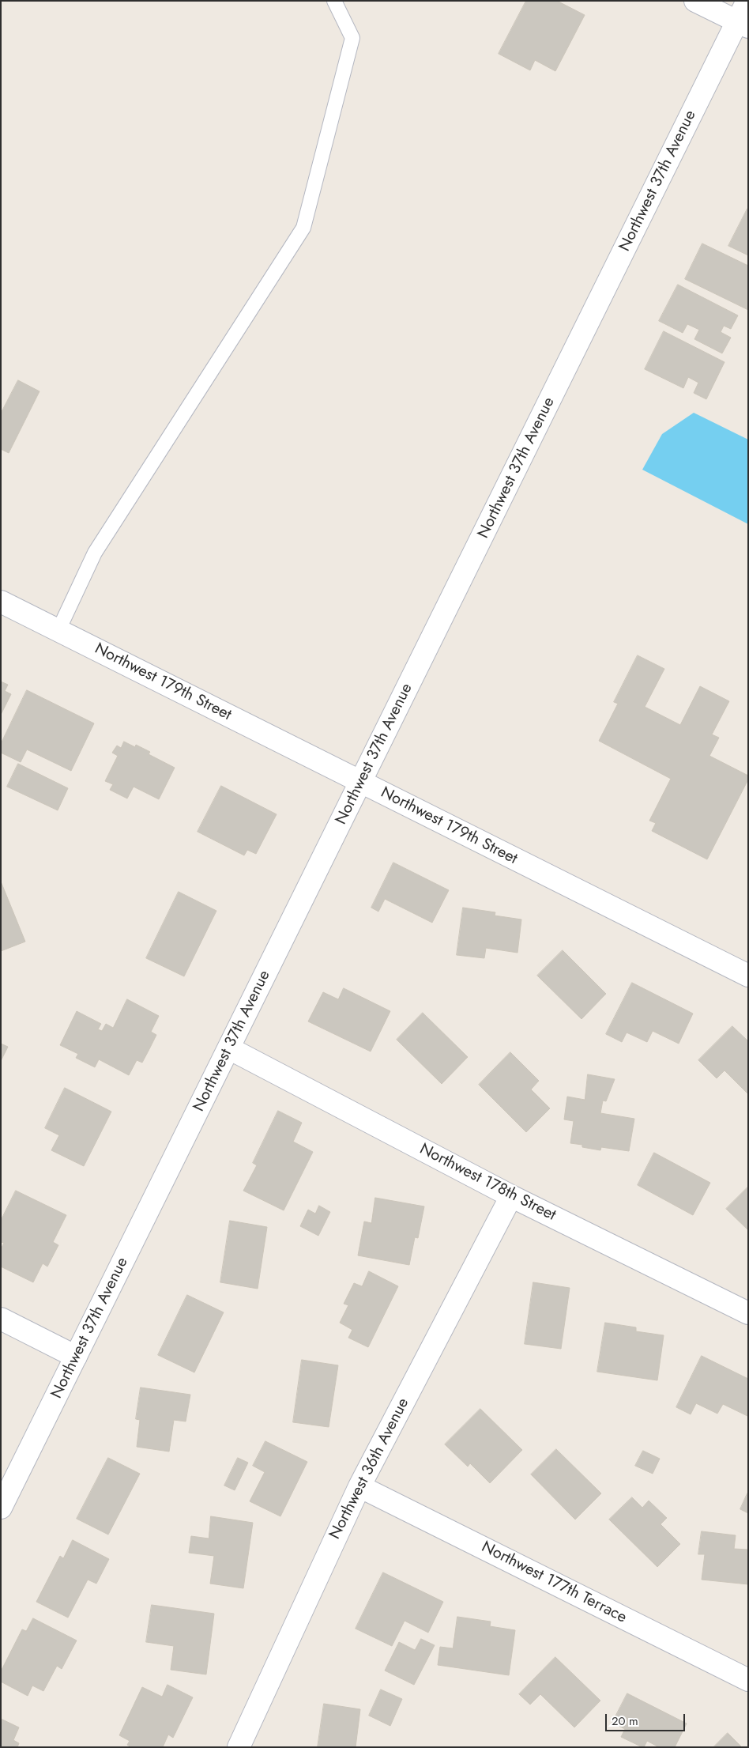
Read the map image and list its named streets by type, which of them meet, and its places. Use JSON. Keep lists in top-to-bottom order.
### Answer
{
  "streets": {
    "street": [
      "Northwest 37th Avenue",
      "Northwest 179th Street",
      "Northwest 178th Street",
      "Northwest 36th Avenue",
      "Northwest 177th Terrace"
    ]
  },
  "crossings": [
    ["Northwest 37th Avenue", "Northwest 179th Street"],
    ["Northwest 37th Avenue", "Northwest 178th Street"],
    ["Northwest 178th Street", "Northwest 36th Avenue"],
    ["Northwest 36th Avenue", "Northwest 177th Terrace"]
  ],
  "scale_bar": "20 m"
}
